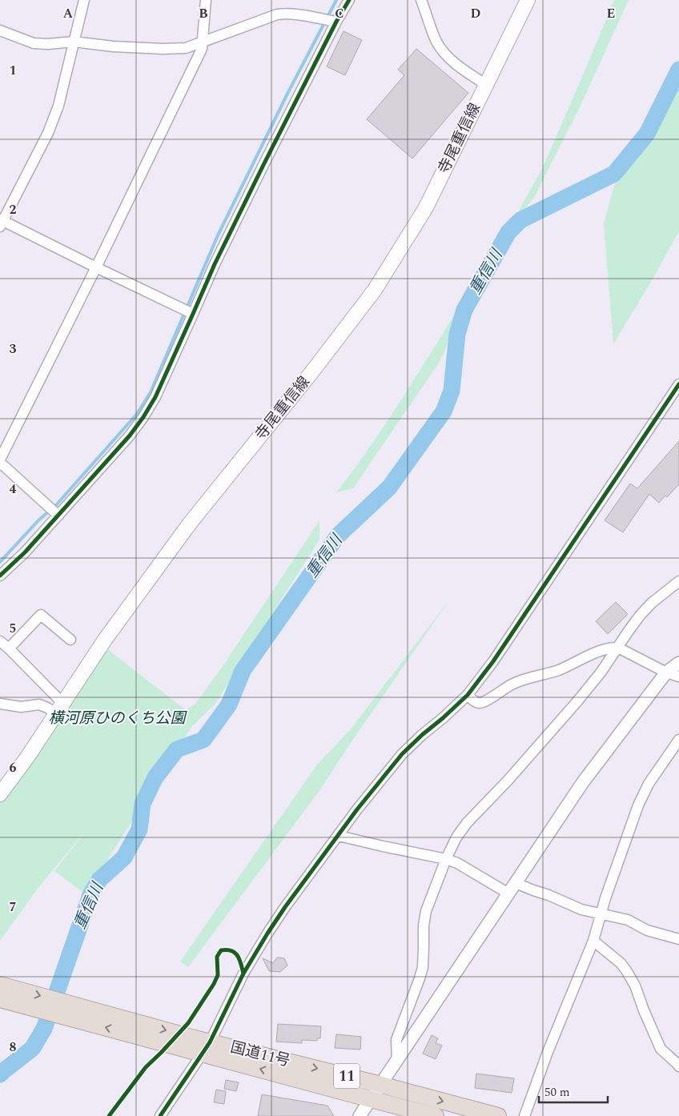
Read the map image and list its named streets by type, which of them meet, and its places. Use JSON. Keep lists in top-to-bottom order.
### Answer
{
  "streets": {
    "highway": ["国道11号", "11"],
    "main road": ["寺尾重信線"]
  },
  "water": ["重信川"],
  "parks": ["横河原ひのくち公園"],
  "scale_bar": "50 m",
  "grid": {
    "columns": [
      "A",
      "B",
      "C",
      "D",
      "E"
    ],
    "rows": [
      "1",
      "2",
      "3",
      "4",
      "5",
      "6",
      "7",
      "8"
    ]
  }
}
